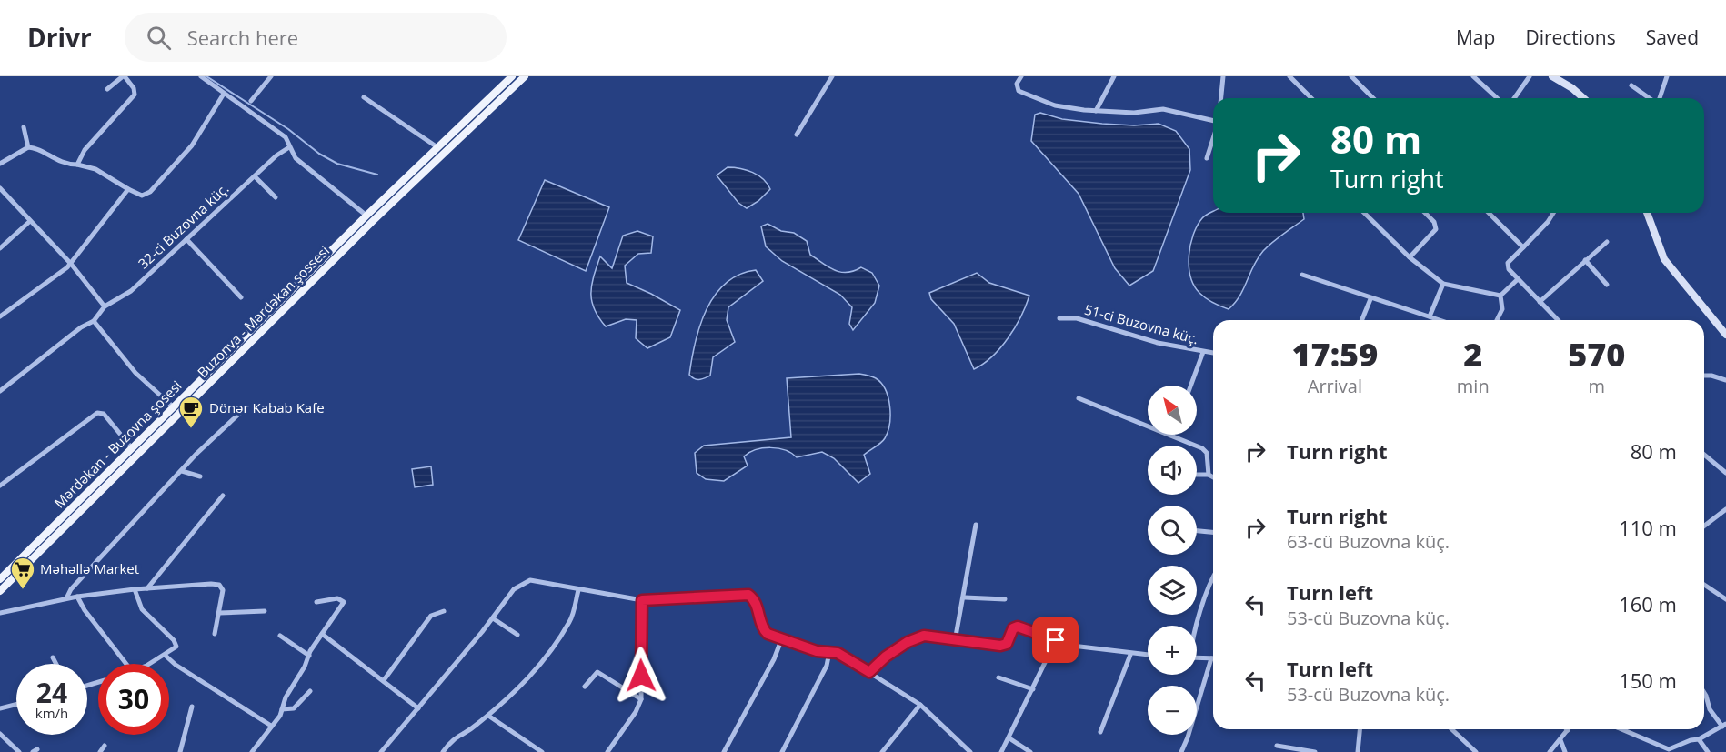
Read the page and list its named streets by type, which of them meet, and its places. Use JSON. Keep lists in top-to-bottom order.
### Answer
{
  "streets": {
    "main road": ["Buzonva - Mərdəkan şossesi", "Mərdəkan - Buzovna şosesi"],
    "street": ["32-ci Buzovna küç.", "51-ci Buzovna küç."]
  },
  "places": {
    "cafe": ["Dönər Kabab Kafe"],
    "supermarket": ["Məhəllə Market"]
  },
  "north": "top left",
  "page": {
    "header": "Drivr",
    "search": "Search here",
    "nav": ["Map", "Directions", "Saved"],
    "turn": ["80 m", "Turn right"],
    "eta": [
      "17:59",
      "Arrival",
      "2",
      "min",
      "570",
      "m"
    ],
    "map_buttons": ["+", "−"],
    "list": [
      {
        "name": "Turn right",
        "value": "80 m"
      },
      {
        "name": "Turn right",
        "note": "63-cü Buzovna küç.",
        "value": "110 m"
      },
      {
        "name": "Turn left",
        "note": "53-cü Buzovna küç.",
        "value": "160 m"
      },
      {
        "name": "Turn left",
        "note": "53-cü Buzovna küç.",
        "value": "150 m"
      }
    ],
    "speed": "24 km/h",
    "limit": "30"
  }
}
